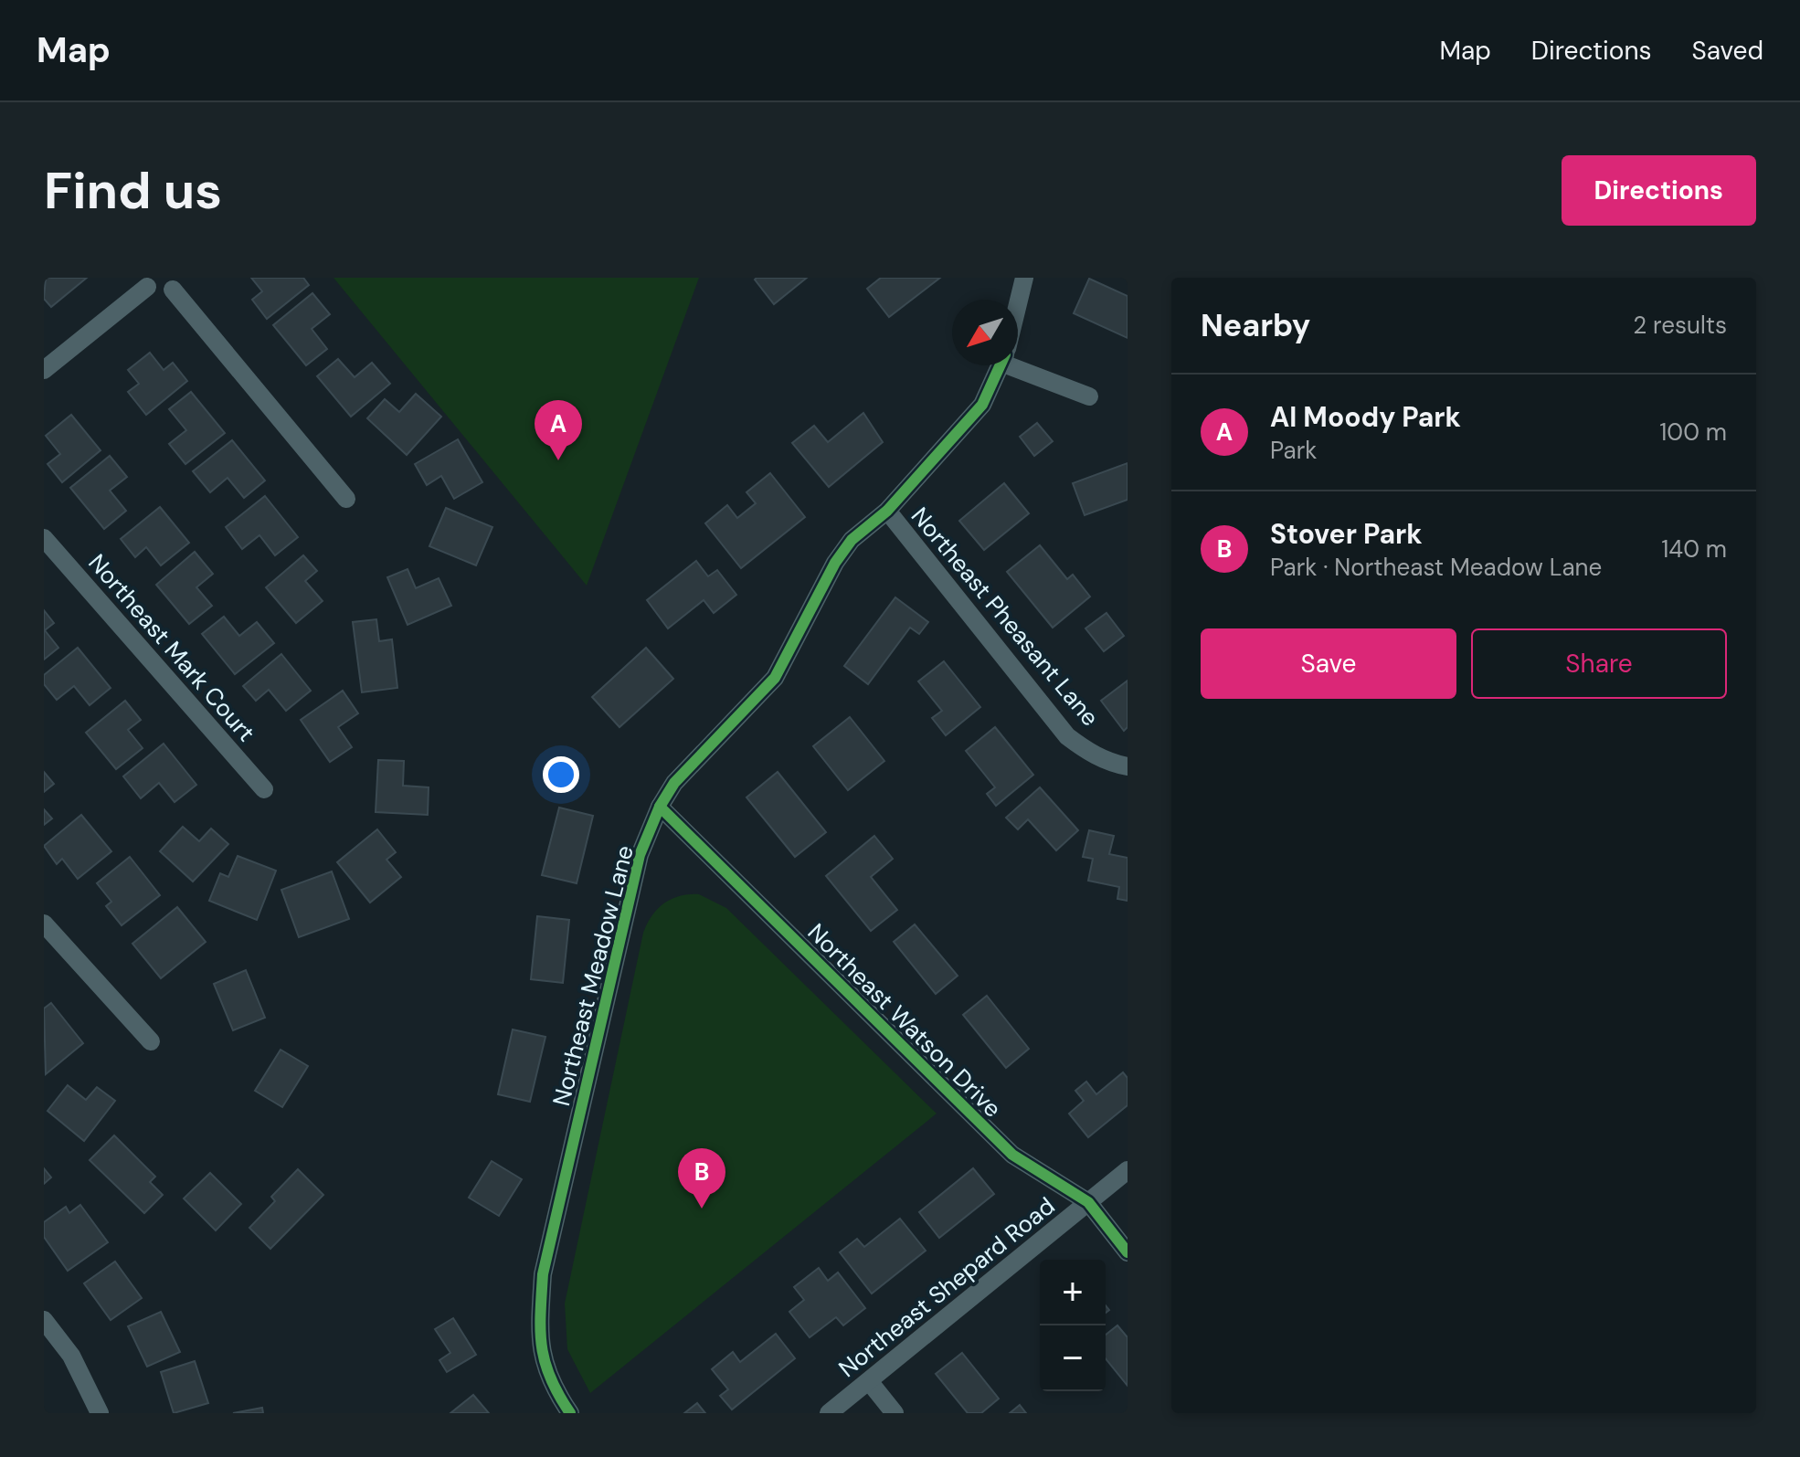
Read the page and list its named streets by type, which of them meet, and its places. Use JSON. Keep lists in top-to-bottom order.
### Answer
{
  "streets": {
    "street": [
      "Northeast Pheasant Lane",
      "Northeast Mark Court",
      "Northeast Meadow Lane",
      "Northeast Watson Drive",
      "Northeast Shepard Road"
    ]
  },
  "crossings": [
    ["Northeast Pheasant Lane", "Northeast Meadow Lane"],
    ["Northeast Meadow Lane", "Northeast Watson Drive"],
    ["Northeast Watson Drive", "Northeast Shepard Road"]
  ],
  "north": "bottom left",
  "page": {
    "header": "Map",
    "nav": ["Map", "Directions", "Saved"],
    "buttons": [
      "Directions",
      ["Save", "Share"]
    ],
    "title": "Find us",
    "heading": ["Nearby", "2 results"],
    "list": [
      {
        "mark": "A",
        "name": "Al Moody Park",
        "note": "Park",
        "value": "100 m"
      },
      {
        "mark": "B",
        "name": "Stover Park",
        "note": "Park · Northeast Meadow Lane",
        "value": "140 m"
      }
    ],
    "pins": ["A", "B"],
    "map_buttons": ["+", "−"]
  }
}
